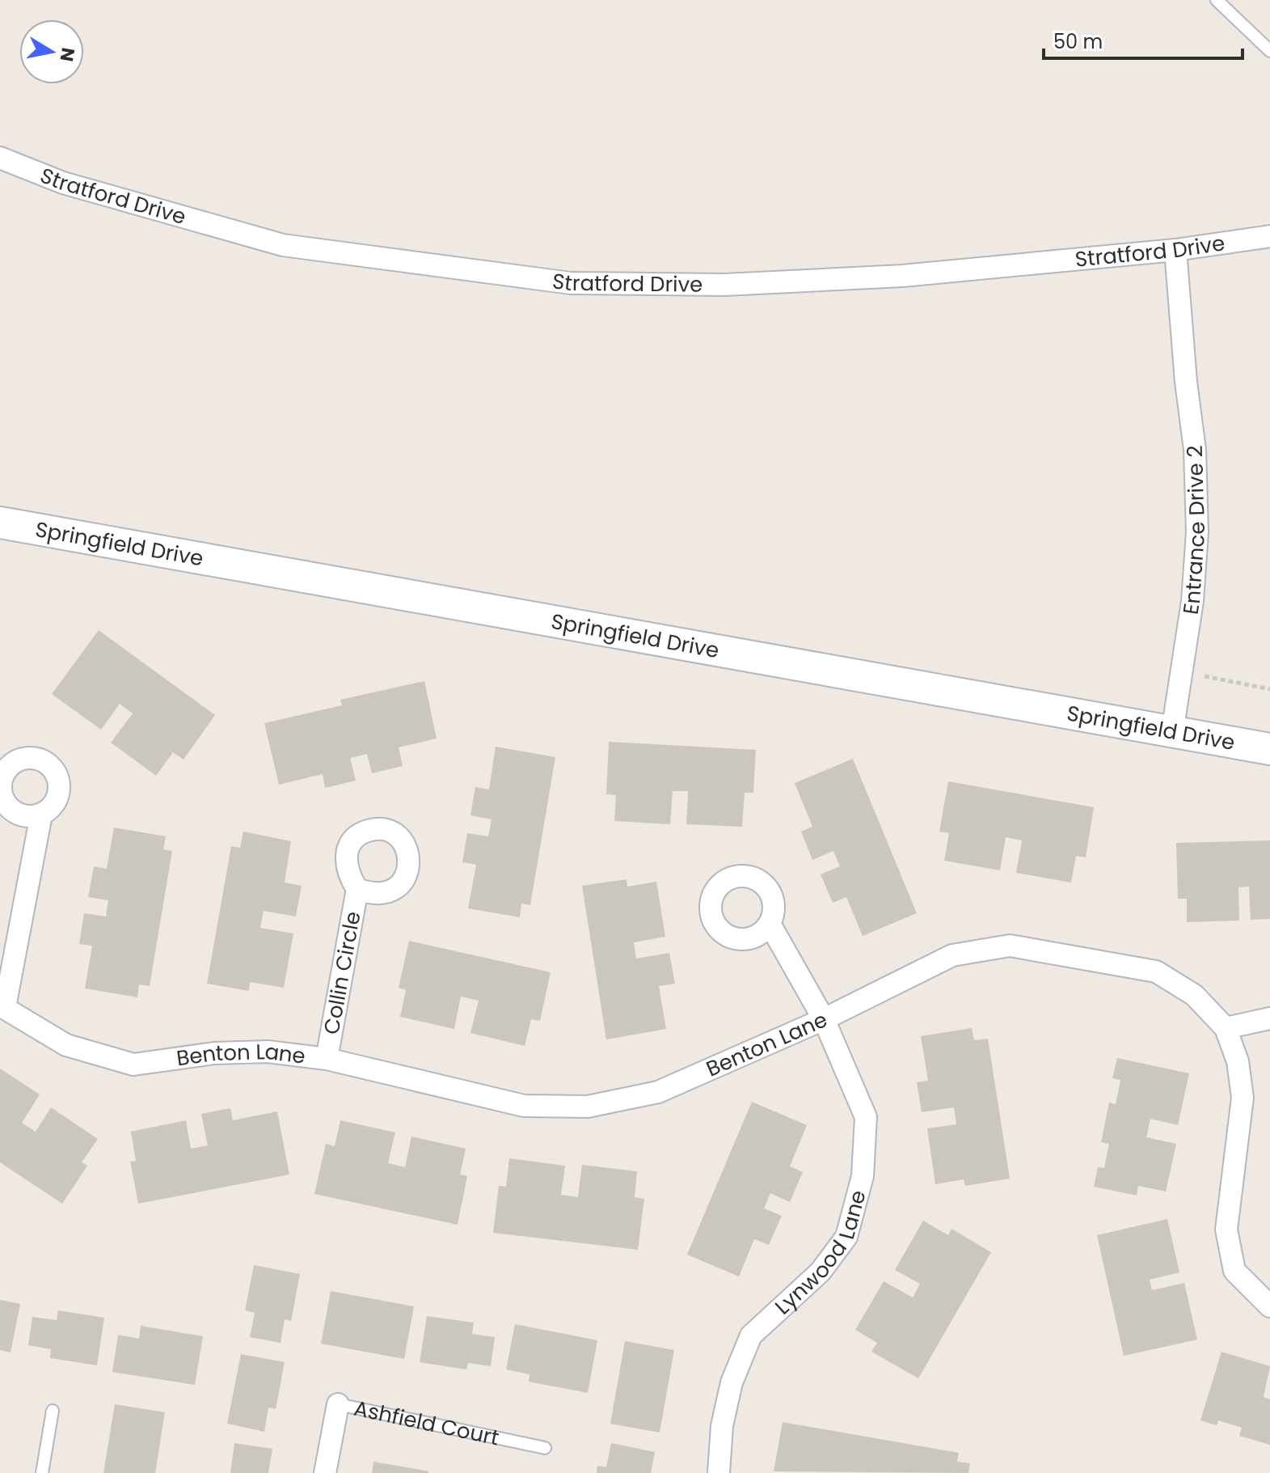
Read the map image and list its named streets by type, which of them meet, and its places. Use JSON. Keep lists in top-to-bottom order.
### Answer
{
  "streets": {
    "street": [
      "Stratford Drive",
      "Entrance Drive 2",
      "Springfield Drive",
      "Collin Circle",
      "Benton Lane",
      "Lynwood Lane",
      "Ashfield Court"
    ]
  },
  "crossings": [
    ["Stratford Drive", "Entrance Drive 2"],
    ["Entrance Drive 2", "Springfield Drive"],
    ["Collin Circle", "Benton Lane"],
    ["Benton Lane", "Lynwood Lane"]
  ],
  "scale_bar": "50 m",
  "north": "right"
}
